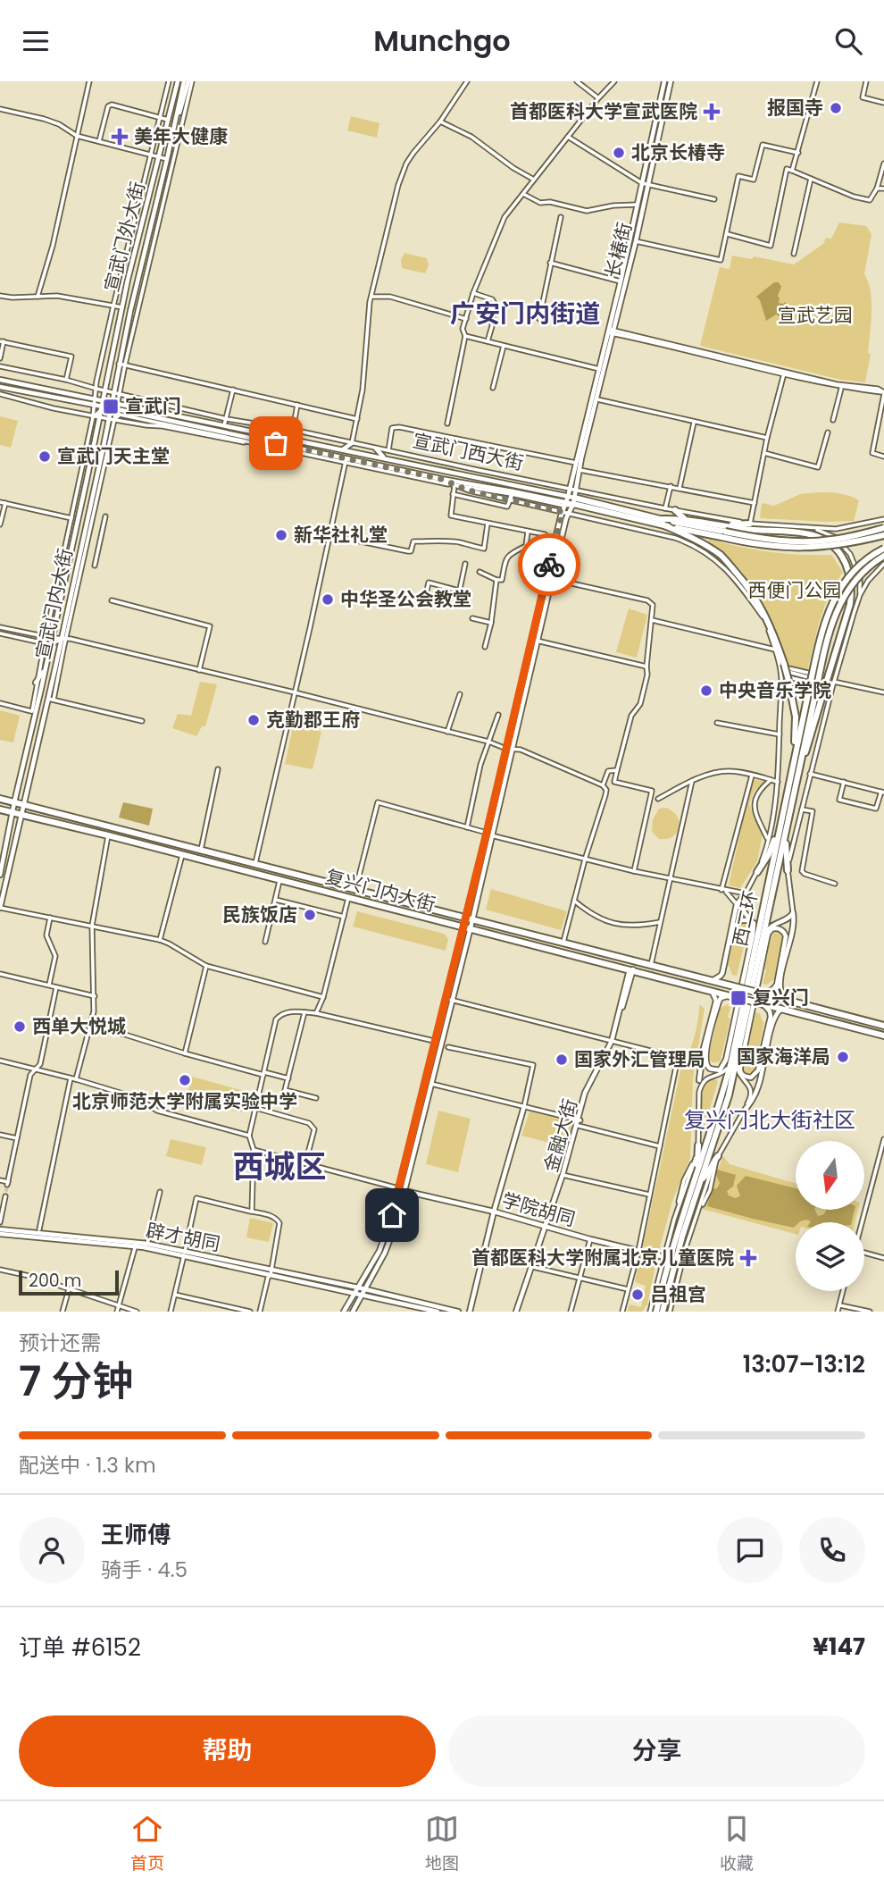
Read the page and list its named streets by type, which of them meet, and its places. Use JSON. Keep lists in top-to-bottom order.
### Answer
{
  "streets": {
    "highway": ["宣武门西大街", "复兴门内大街", "西二环"],
    "main road": [
      "宣武门外大街",
      "长椿街",
      "宣武门内大街",
      "金融大街",
      "学院胡同",
      "辟才胡同"
    ]
  },
  "crossings": [
    ["宣武门外大街", "宣武门西大街"],
    ["宣武门外大街", "宣武门内大街"],
    ["长椿街", "宣武门西大街"],
    ["宣武门西大街", "宣武门内大街"],
    ["宣武门内大街", "复兴门内大街"],
    ["金融大街", "学院胡同"]
  ],
  "districts": ["广安门内街道", "复兴门北大街社区", "西城区"],
  "parks": ["宣武艺园", "西便门公园"],
  "places": {
    "other": [
      "报国寺",
      "北京长椿寺",
      "宣武门天主堂",
      "新华社礼堂",
      "中华圣公会教堂",
      "中央音乐学院",
      "克勤郡王府",
      "民族饭店",
      "西单大悦城",
      "国家海洋局",
      "国家外汇管理局",
      "北京师范大学附属实验中学",
      "吕祖宫"
    ],
    "health": ["首都医科大学宣武医院", "美年大健康", "首都医科大学附属北京儿童医院"],
    "transit": ["宣武门", "复兴门"]
  },
  "scale_bar": "200 m",
  "north": "bottom",
  "page": {
    "header": "Munchgo",
    "scale": "200 m",
    "heading": ["7 分钟", "预计还需", "13:07–13:12"],
    "panel": [
      "王师傅",
      "骑手 · 4.5",
      "订单 #6152",
      "¥147"
    ],
    "bar": "配送中 · 1.3 km",
    "buttons": ["帮助", "分享"],
    "tabs": ["首页", "地图", "收藏"]
  }
}
